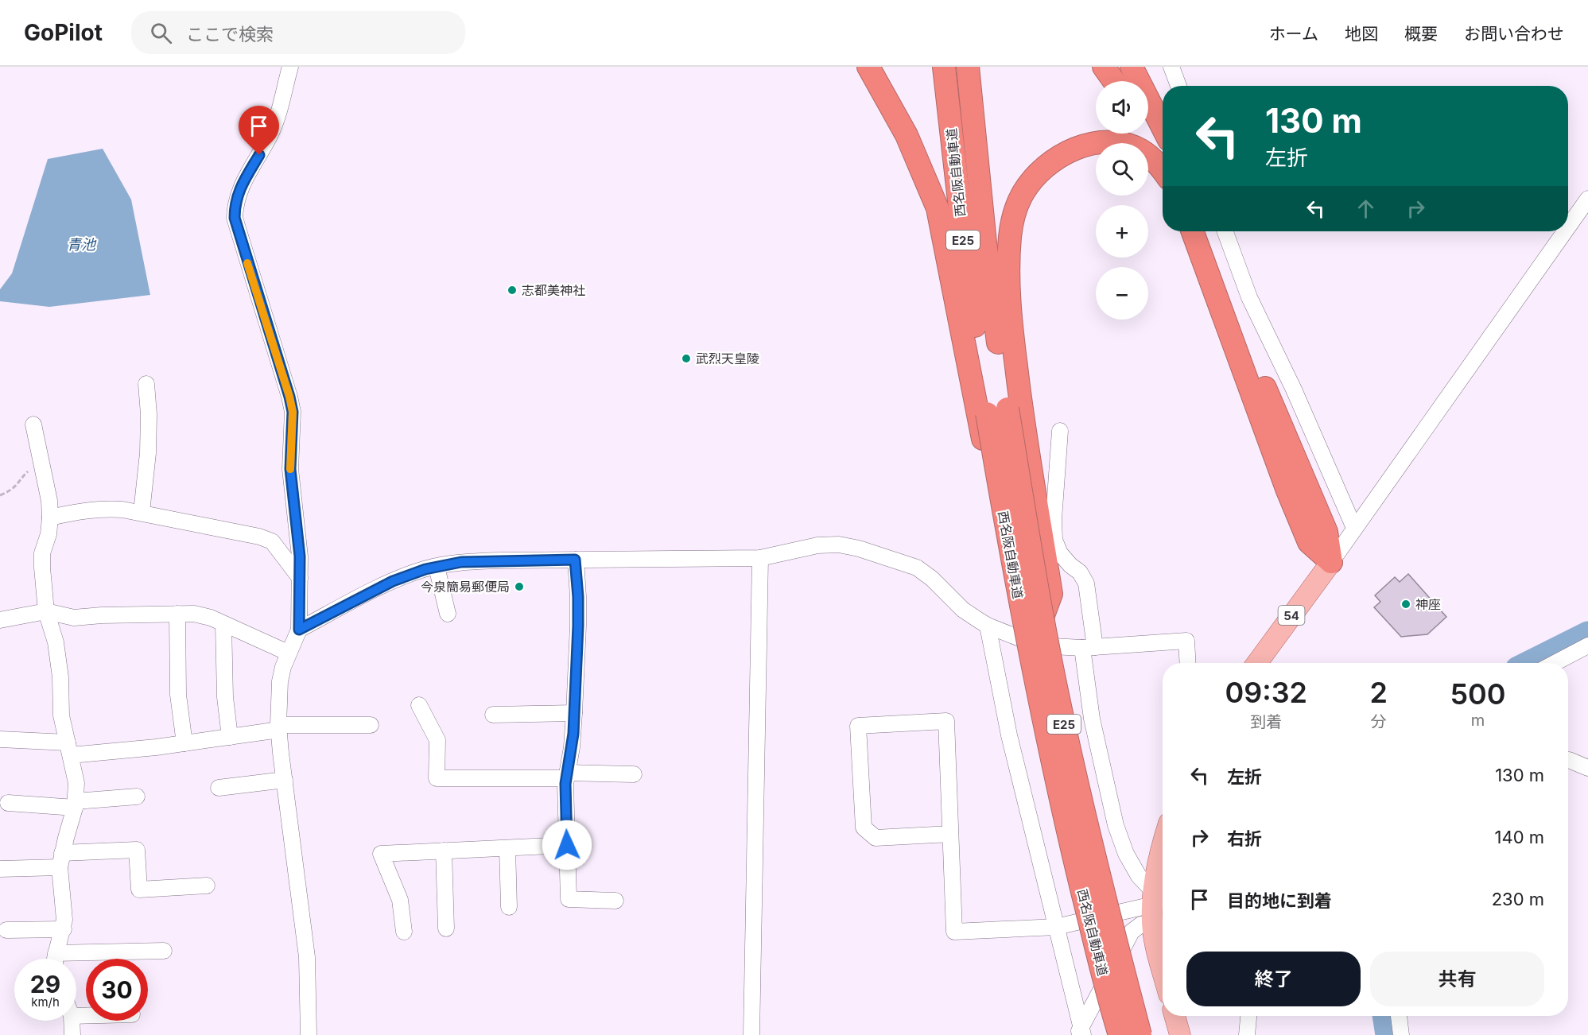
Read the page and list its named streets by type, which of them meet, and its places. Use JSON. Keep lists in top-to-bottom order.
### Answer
{
  "streets": {
    "highway": ["西名阪自動車道", "E25"],
    "main road": ["54"]
  },
  "water": ["青池"],
  "places": [
    "志都美神社",
    "武烈天皇陵",
    "今泉簡易郵便局",
    "神座"
  ],
  "page": {
    "header": "GoPilot",
    "search": "ここで検索",
    "nav": [
      "ホーム",
      "地図",
      "概要",
      "お問い合わせ"
    ],
    "map_buttons": ["+", "−"],
    "turn": ["130 m", "左折"],
    "eta": [
      "09:32",
      "到着",
      "2",
      "分",
      "500",
      "m"
    ],
    "list": [
      {
        "name": "左折",
        "value": "130 m"
      },
      {
        "name": "右折",
        "value": "140 m"
      },
      {
        "name": "目的地に到着",
        "value": "230 m"
      }
    ],
    "buttons": ["終了", "共有"],
    "speed": "29 km/h",
    "limit": "30"
  }
}
